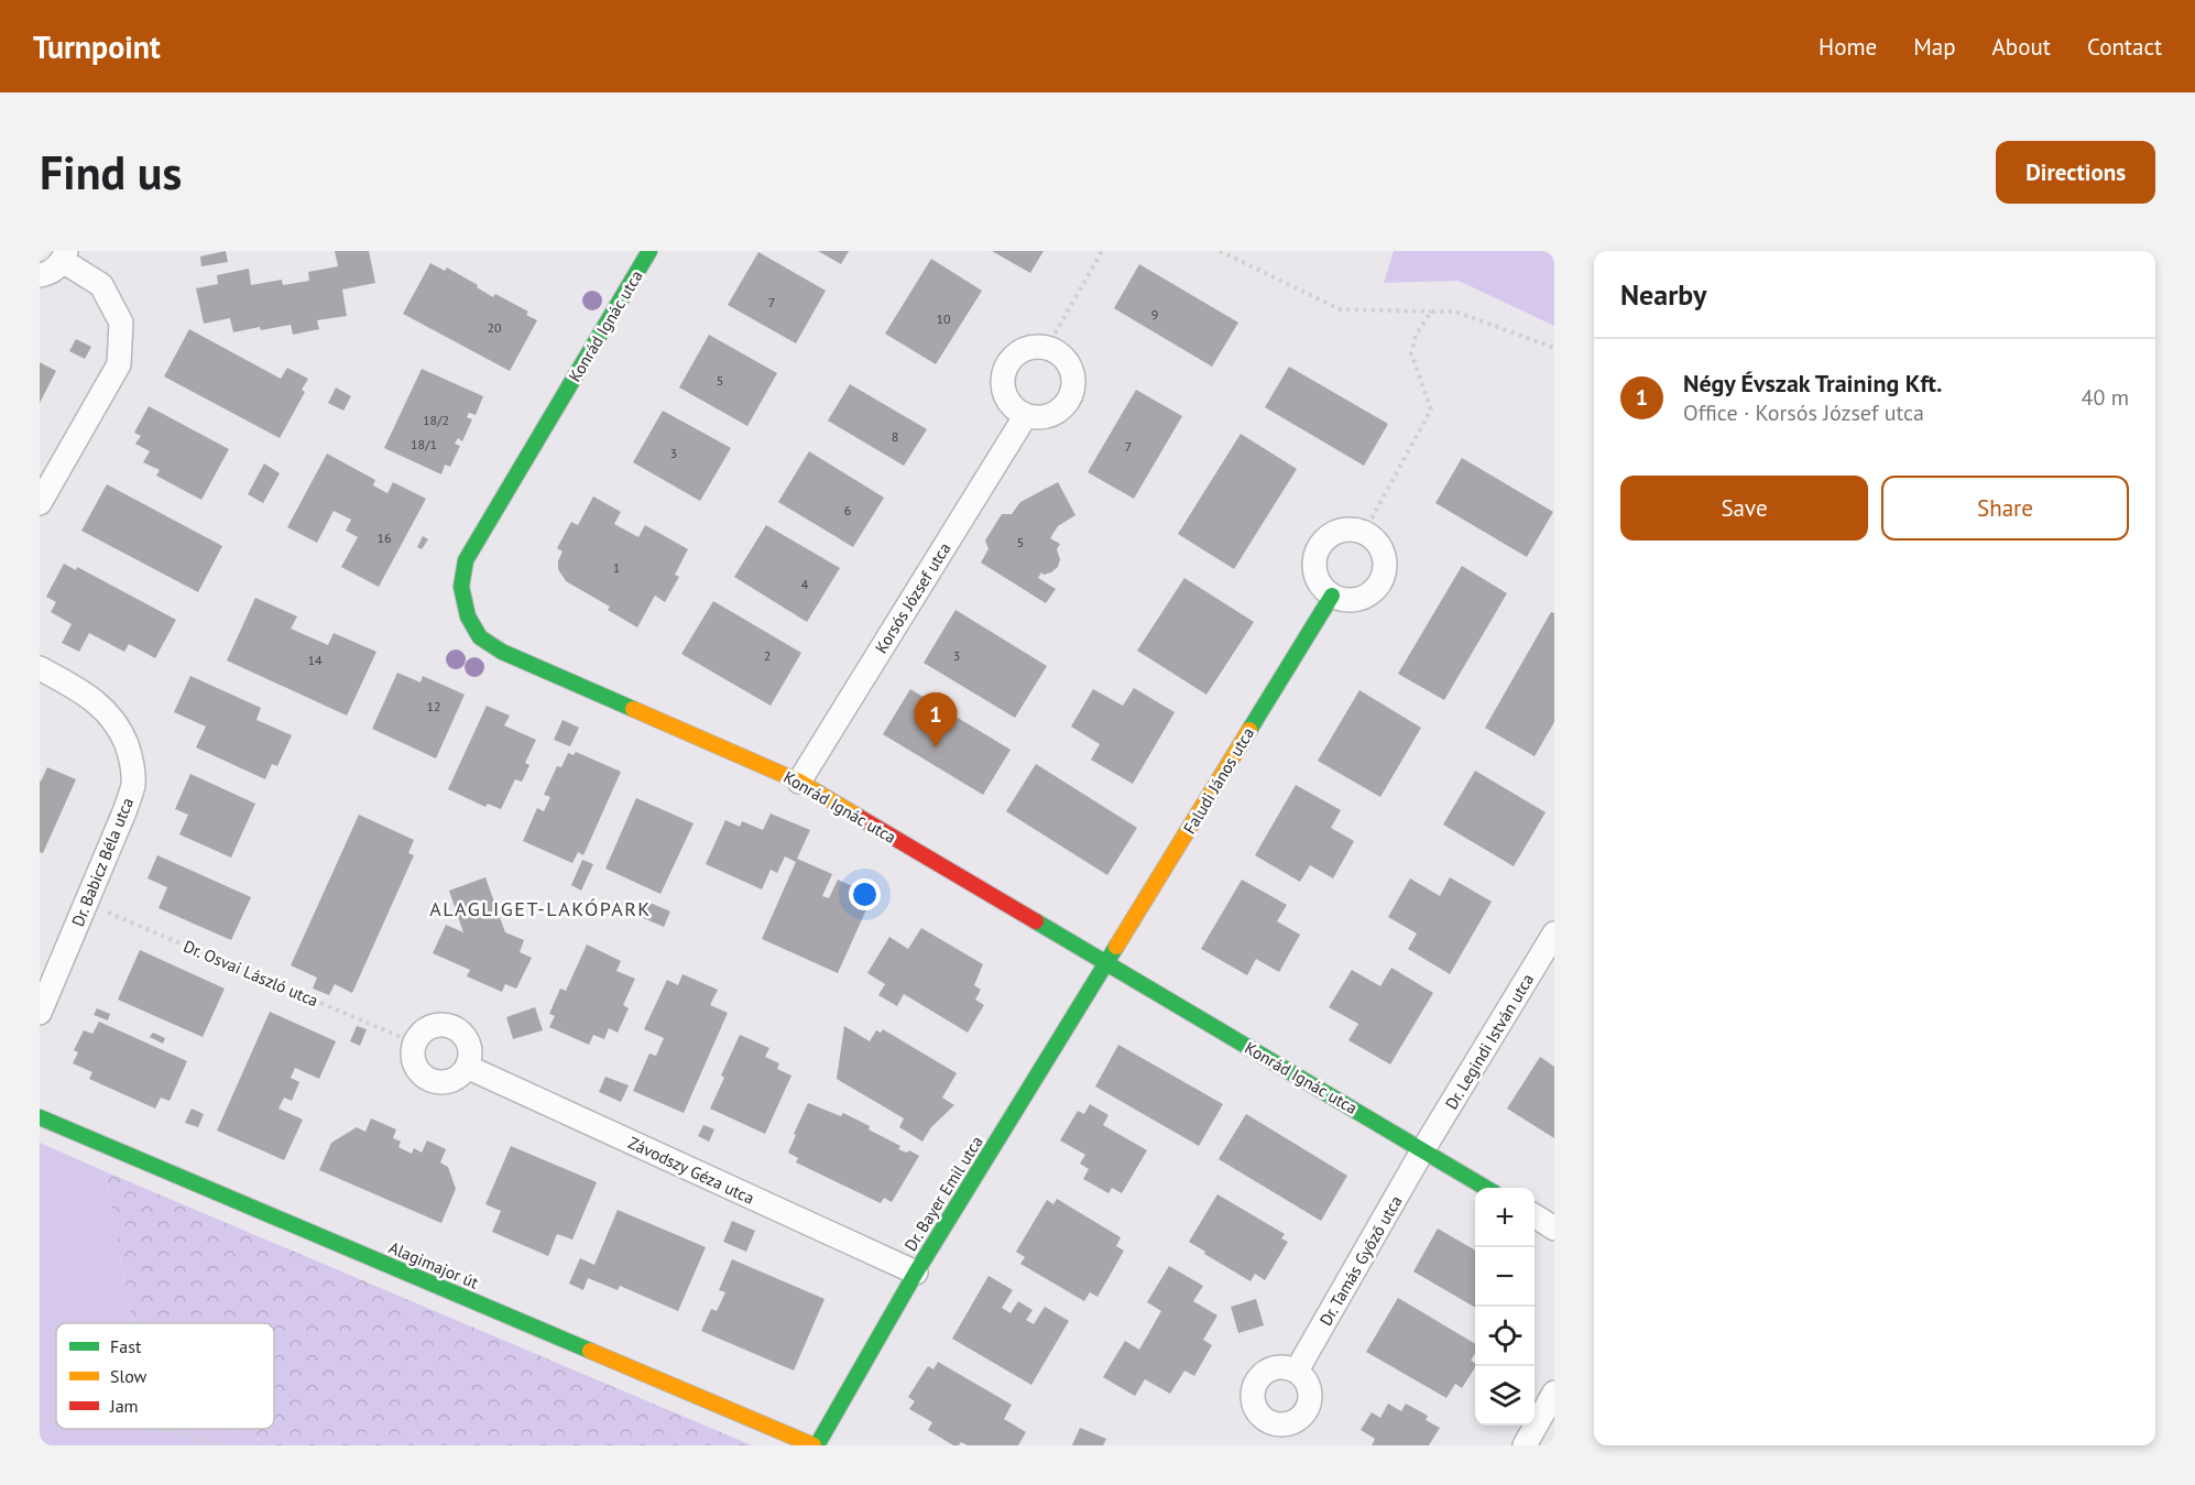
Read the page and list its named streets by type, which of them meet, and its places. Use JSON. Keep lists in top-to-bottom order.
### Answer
{
  "streets": {
    "street": [
      "Konrád Ignác utca",
      "Korsós József utca",
      "Faludi János utca",
      "Dr. Babicz Béla utca",
      "Dr. Legindi István utca",
      "Závodszy Géza utca",
      "Dr. Bayer Emil utca",
      "Dr. Tamás Győző utca",
      "Alagimajor út"
    ],
    "path": ["Dr. Osvai László utca"]
  },
  "crossings": [
    ["Konrád Ignác utca", "Korsós József utca"],
    ["Konrád Ignác utca", "Faludi János utca"],
    ["Konrád Ignác utca", "Dr. Legindi István utca"],
    ["Konrád Ignác utca", "Dr. Bayer Emil utca"],
    ["Konrád Ignác utca", "Dr. Tamás Győző utca"],
    ["Faludi János utca", "Dr. Bayer Emil utca"],
    ["Dr. Babicz Béla utca", "Dr. Osvai László utca"],
    ["Dr. Osvai László utca", "Závodszy Géza utca"],
    ["Dr. Legindi István utca", "Dr. Tamás Győző utca"],
    ["Závodszy Géza utca", "Dr. Bayer Emil utca"],
    ["Dr. Bayer Emil utca", "Alagimajor út"]
  ],
  "districts": ["ALAGLIGET-LAKÓPARK"],
  "house_numbers": [
    "7",
    "9",
    "10",
    "20",
    "5",
    "18/2",
    "8",
    "18/1",
    "7",
    "3",
    "6",
    "16",
    "5",
    "1",
    "4",
    "2",
    "3",
    "14",
    "12"
  ],
  "legend": ["Fast", "Slow", "Jam"],
  "page": {
    "header": "Turnpoint",
    "nav": [
      "Home",
      "Map",
      "About",
      "Contact"
    ],
    "buttons": [
      "Directions",
      ["Save", "Share"]
    ],
    "title": "Find us",
    "heading": "Nearby",
    "list": [
      {
        "mark": "1",
        "name": "Négy Évszak Training Kft.",
        "note": "Office · Korsós József utca",
        "value": "40 m"
      }
    ],
    "pins": "1",
    "map_buttons": ["+", "−"]
  }
}
